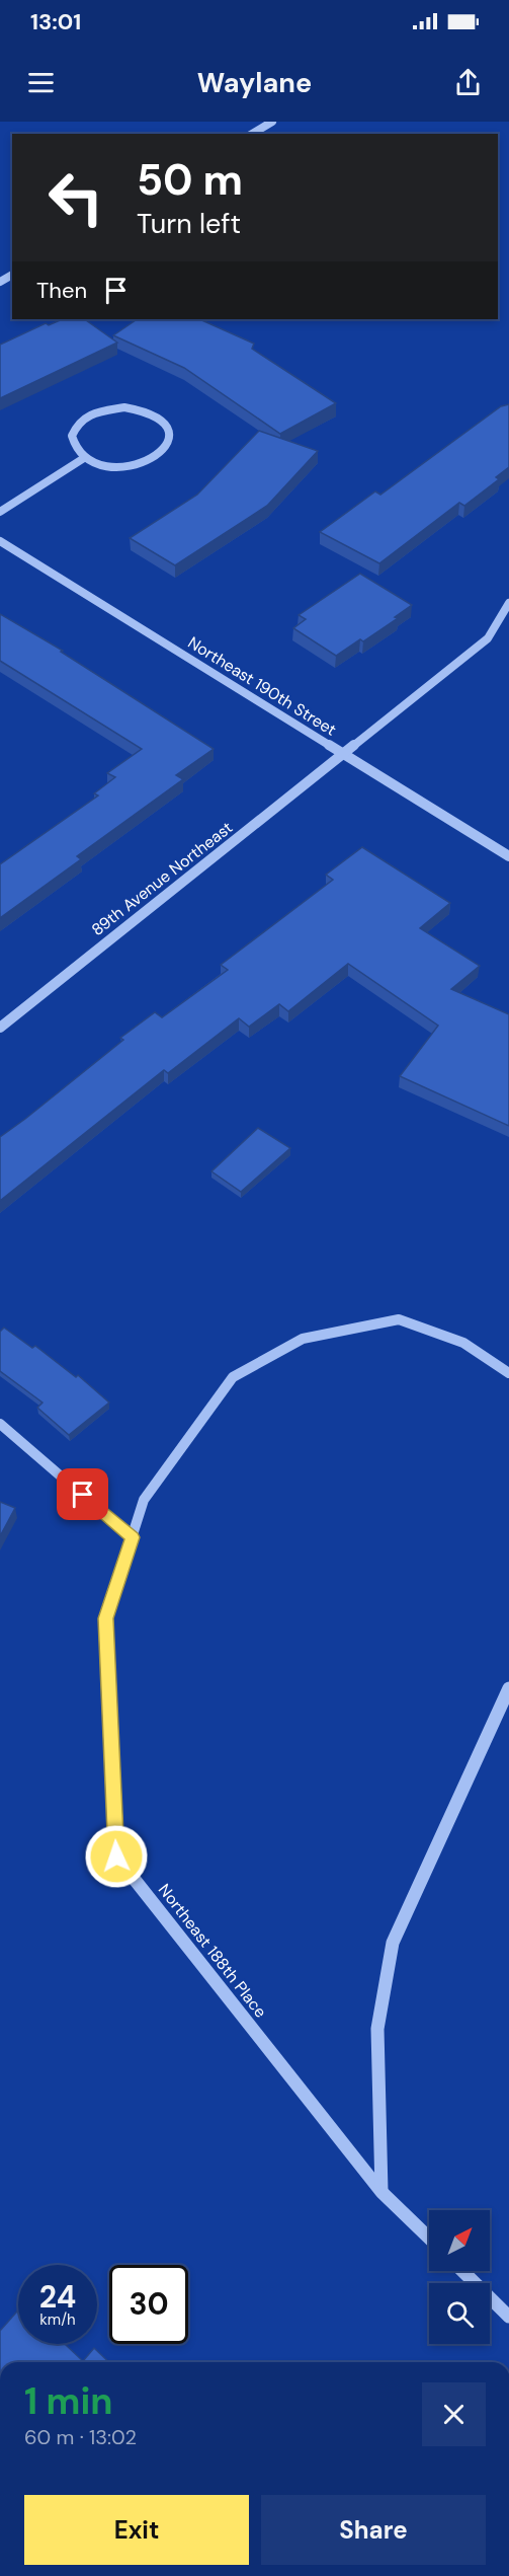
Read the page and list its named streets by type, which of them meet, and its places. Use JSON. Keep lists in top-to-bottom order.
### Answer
{
  "streets": {
    "street": ["Northeast 190th Street", "89th Avenue Northeast", "Northeast 188th Place"]
  },
  "crossings": [
    ["Northeast 190th Street", "89th Avenue Northeast"]
  ],
  "north": "top right",
  "page": {
    "status": "13:01",
    "header": "Waylane",
    "turn": ["50 m", "Turn left"],
    "then": "Then",
    "speed": "24 km/h",
    "limit": "30",
    "heading": ["1 min", "60 m · 13:02"],
    "buttons": ["Exit", "Share"]
  }
}
